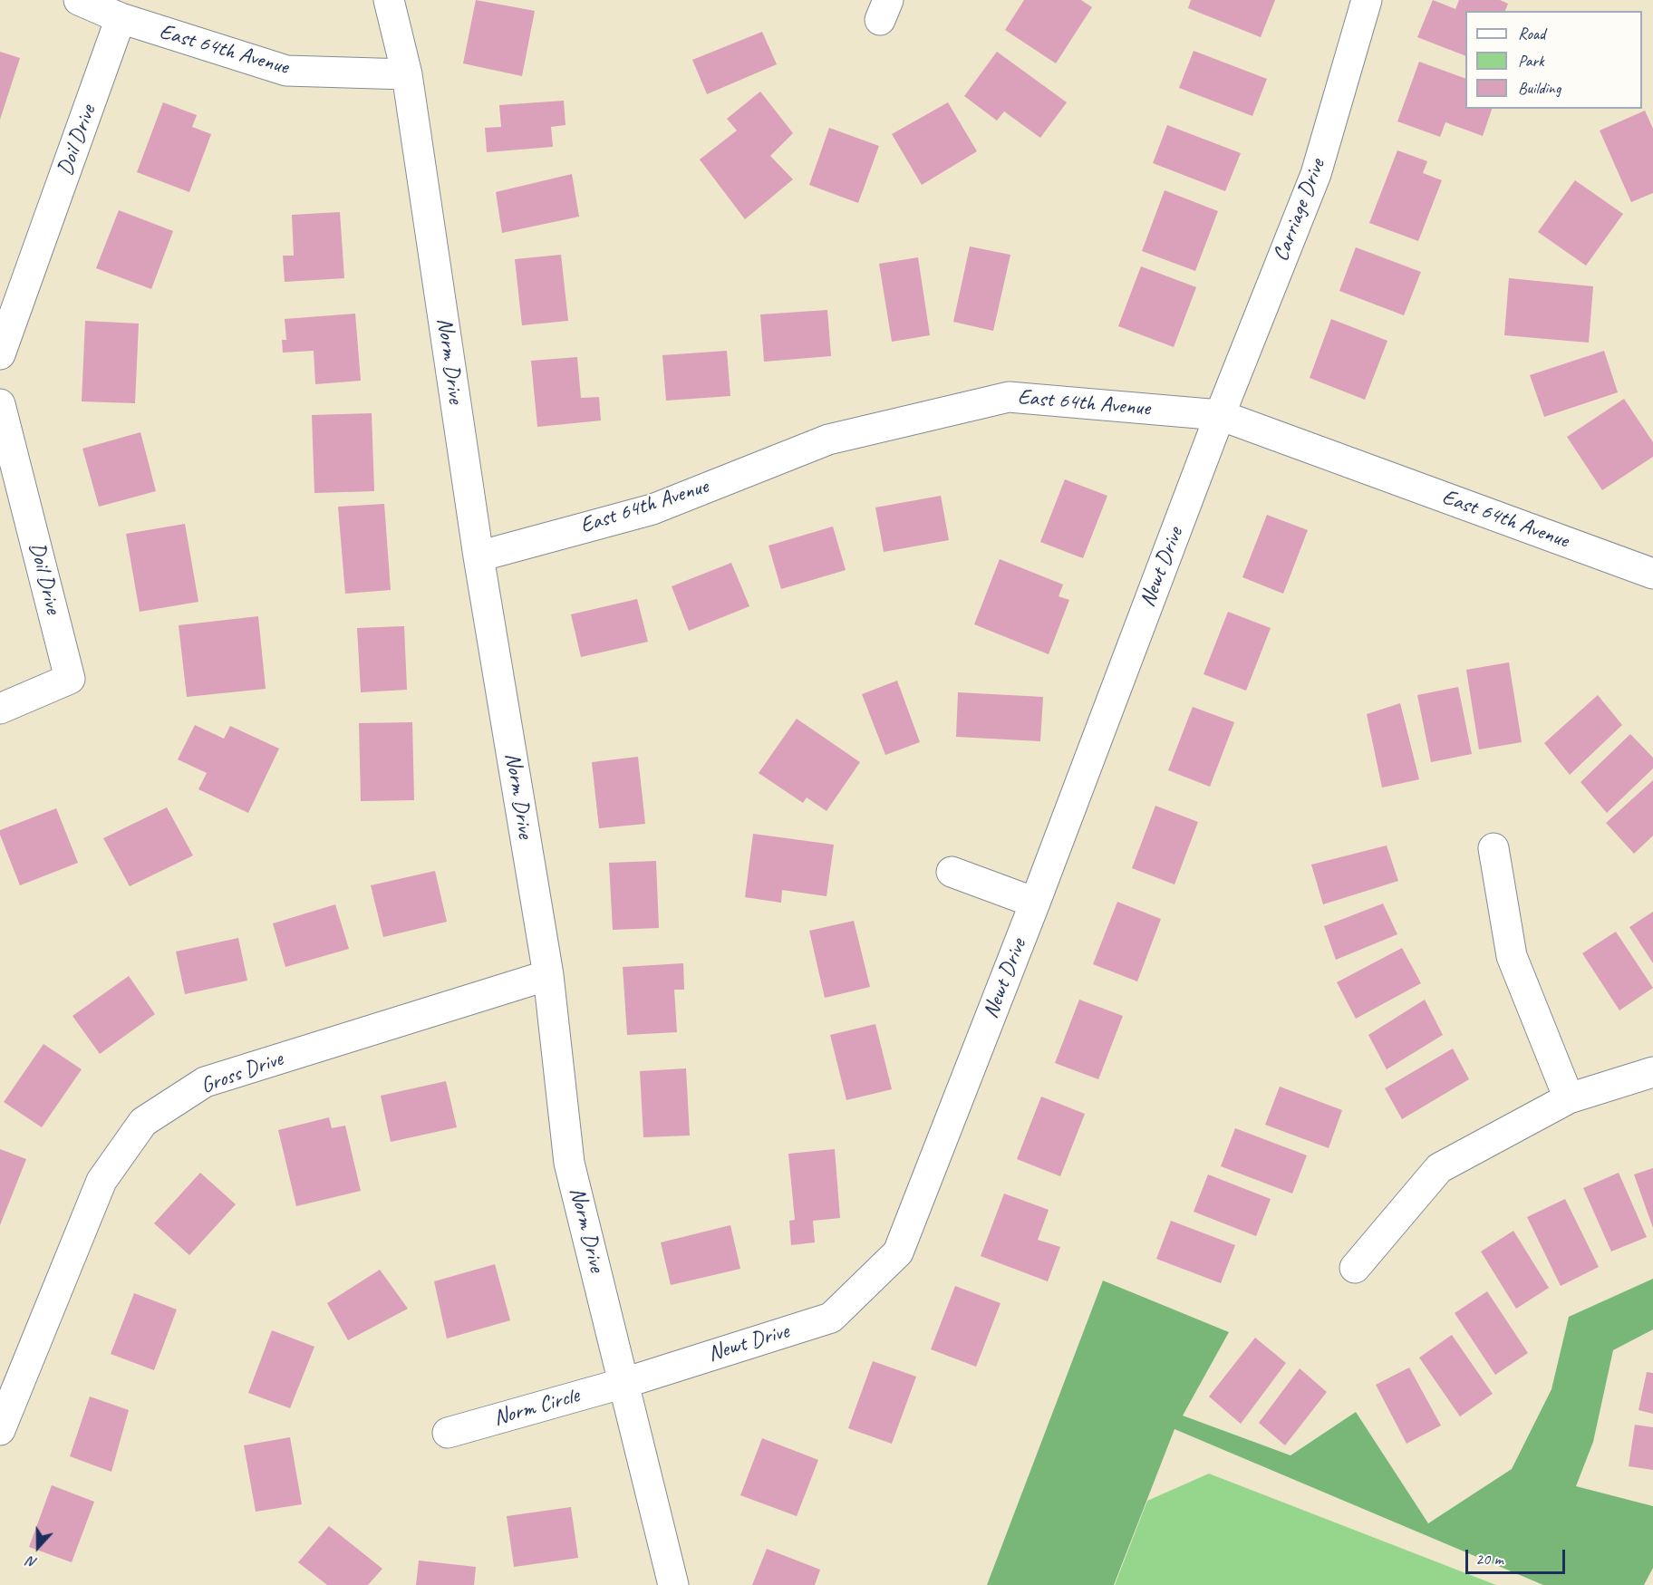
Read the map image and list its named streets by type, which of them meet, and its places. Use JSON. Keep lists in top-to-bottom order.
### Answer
{
  "streets": {
    "street": [
      "East 64th Avenue",
      "Doil Drive",
      "Carriage Drive",
      "Norm Drive",
      "Newt Drive",
      "Gross Drive",
      "Norm Circle"
    ]
  },
  "crossings": [
    ["East 64th Avenue", "Doil Drive"],
    ["East 64th Avenue", "Carriage Drive"],
    ["East 64th Avenue", "Norm Drive"],
    ["East 64th Avenue", "Newt Drive"],
    ["Carriage Drive", "Newt Drive"],
    ["Norm Drive", "Newt Drive"],
    ["Norm Drive", "Gross Drive"],
    ["Norm Drive", "Norm Circle"],
    ["Newt Drive", "Norm Circle"]
  ],
  "legend": ["Road", "Park", "Building"],
  "scale_bar": "20 m",
  "north": "bottom"
}
